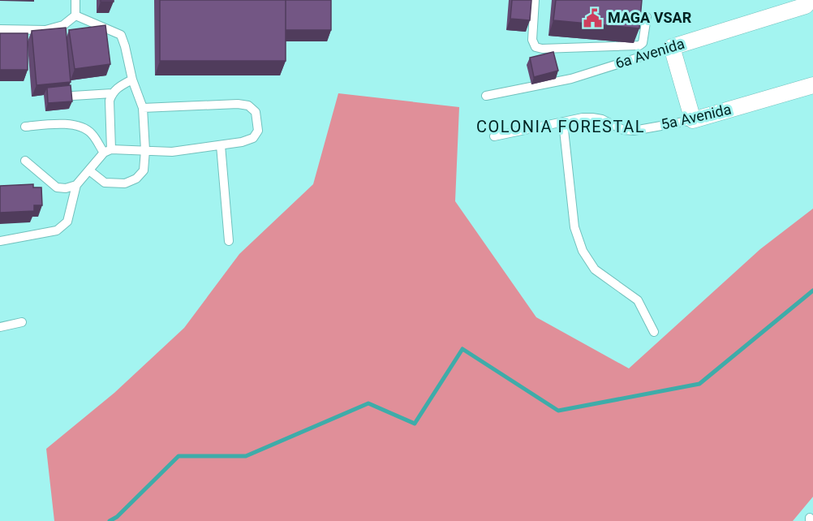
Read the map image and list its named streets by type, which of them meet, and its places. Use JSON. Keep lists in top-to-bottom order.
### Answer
{
  "streets": {
    "street": ["6a Avenida", "5a Avenida"]
  },
  "districts": ["COLONIA FORESTAL"],
  "places": {
    "public building": ["MAGA VSAR"]
  }
}
